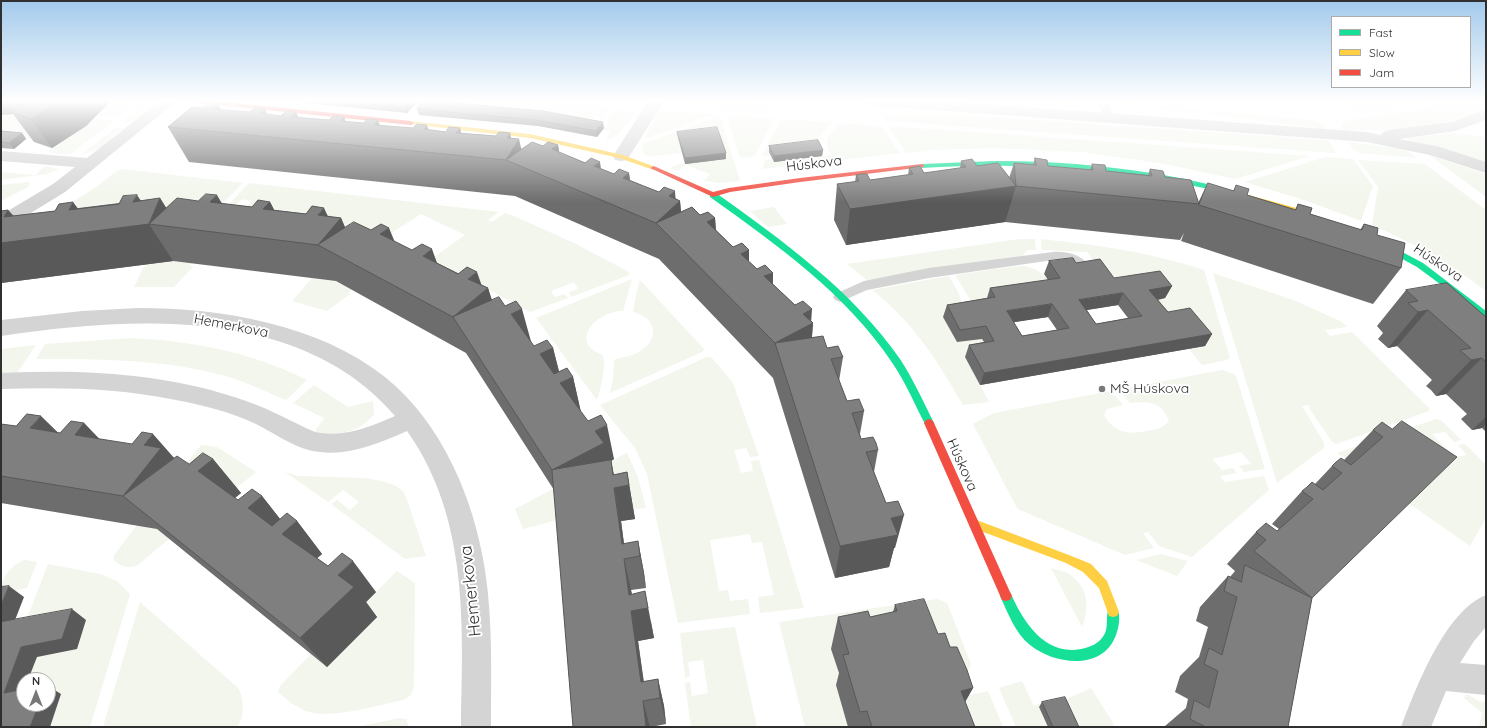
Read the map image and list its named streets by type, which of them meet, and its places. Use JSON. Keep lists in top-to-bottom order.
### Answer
{
  "streets": {
    "street": ["Húskova", "Hemerkova"]
  },
  "places": ["MŠ Húskova"],
  "legend": ["Fast", "Slow", "Jam"],
  "north": "top"
}
